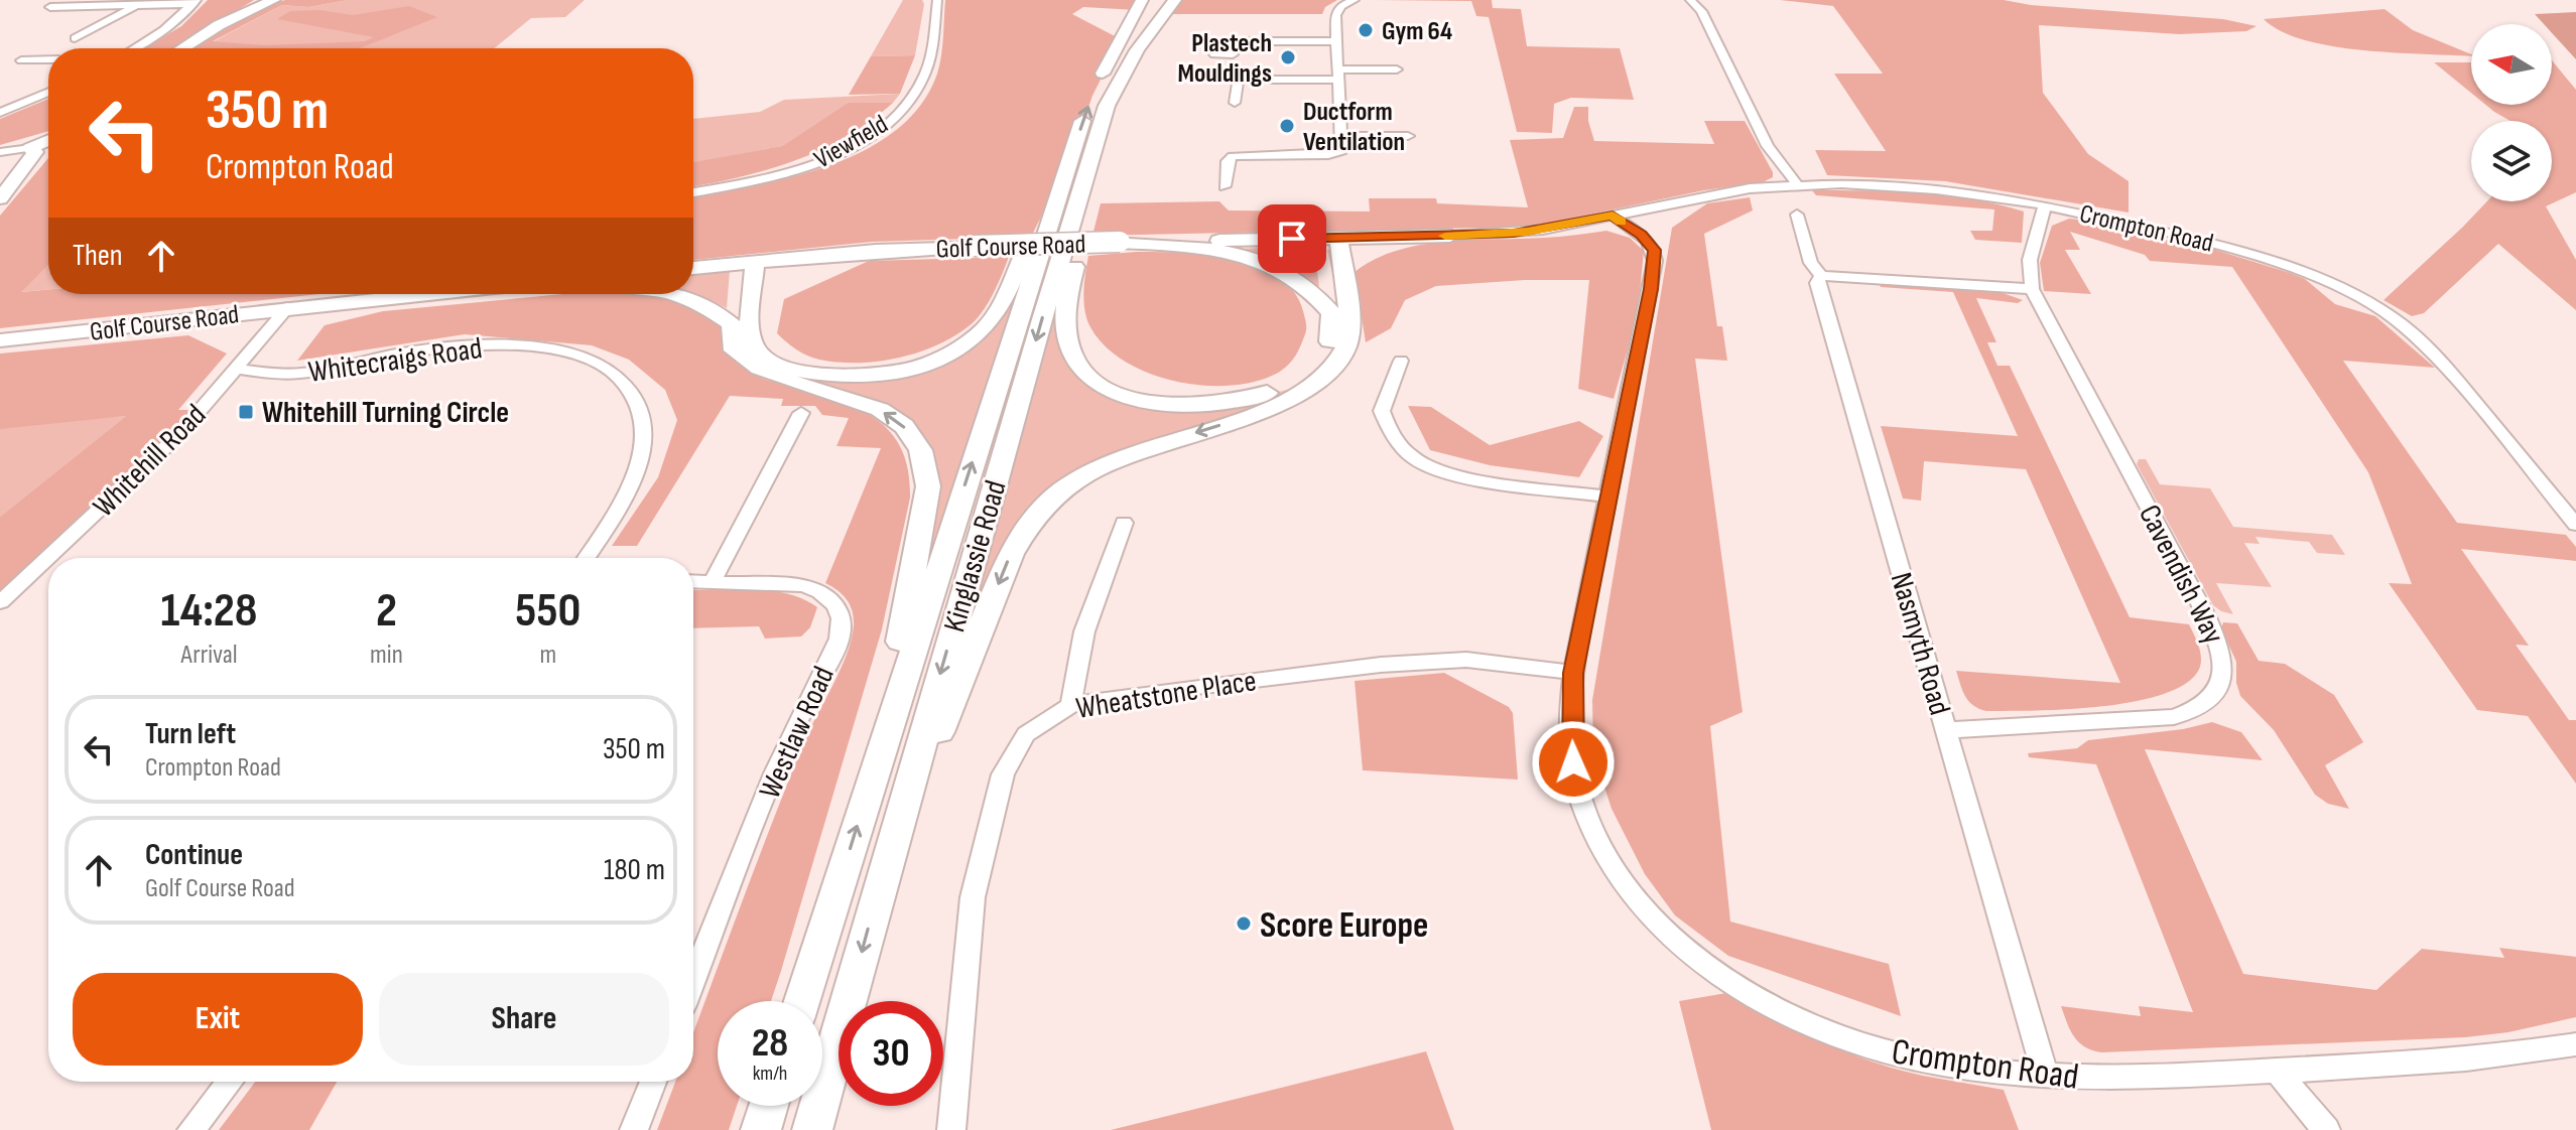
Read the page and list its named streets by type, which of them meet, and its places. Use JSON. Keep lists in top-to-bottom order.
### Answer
{
  "streets": {
    "main road": ["Crompton Road", "Golf Course Road", "Kinglassie Road"],
    "street": [
      "Viewfield",
      "Whitecraigs Road",
      "Whitehill Road",
      "Cavendish Way",
      "Nasmyth Road",
      "Wheatstone Place",
      "Westlaw Road"
    ]
  },
  "crossings": [
    ["Crompton Road", "Golf Course Road"],
    ["Crompton Road", "Cavendish Way"],
    ["Crompton Road", "Nasmyth Road"],
    ["Crompton Road", "Wheatstone Place"],
    ["Golf Course Road", "Whitehill Road"],
    ["Whitecraigs Road", "Whitehill Road"],
    ["Cavendish Way", "Nasmyth Road"]
  ],
  "places": {
    "other": [
      "Gym 64",
      "Plastech Mouldings",
      "Ductform Ventilation",
      "Score Europe"
    ],
    "transit": ["Whitehill Turning Circle"]
  },
  "north": "left",
  "page": {
    "turn": ["350 m", "Crompton Road"],
    "then": "Then",
    "eta": [
      "14:28",
      "Arrival",
      "2",
      "min",
      "550",
      "m"
    ],
    "list": [
      {
        "name": "Turn left",
        "note": "Crompton Road",
        "value": "350 m"
      },
      {
        "name": "Continue",
        "note": "Golf Course Road",
        "value": "180 m"
      }
    ],
    "buttons": ["Exit", "Share"],
    "speed": "28 km/h",
    "limit": "30"
  }
}
